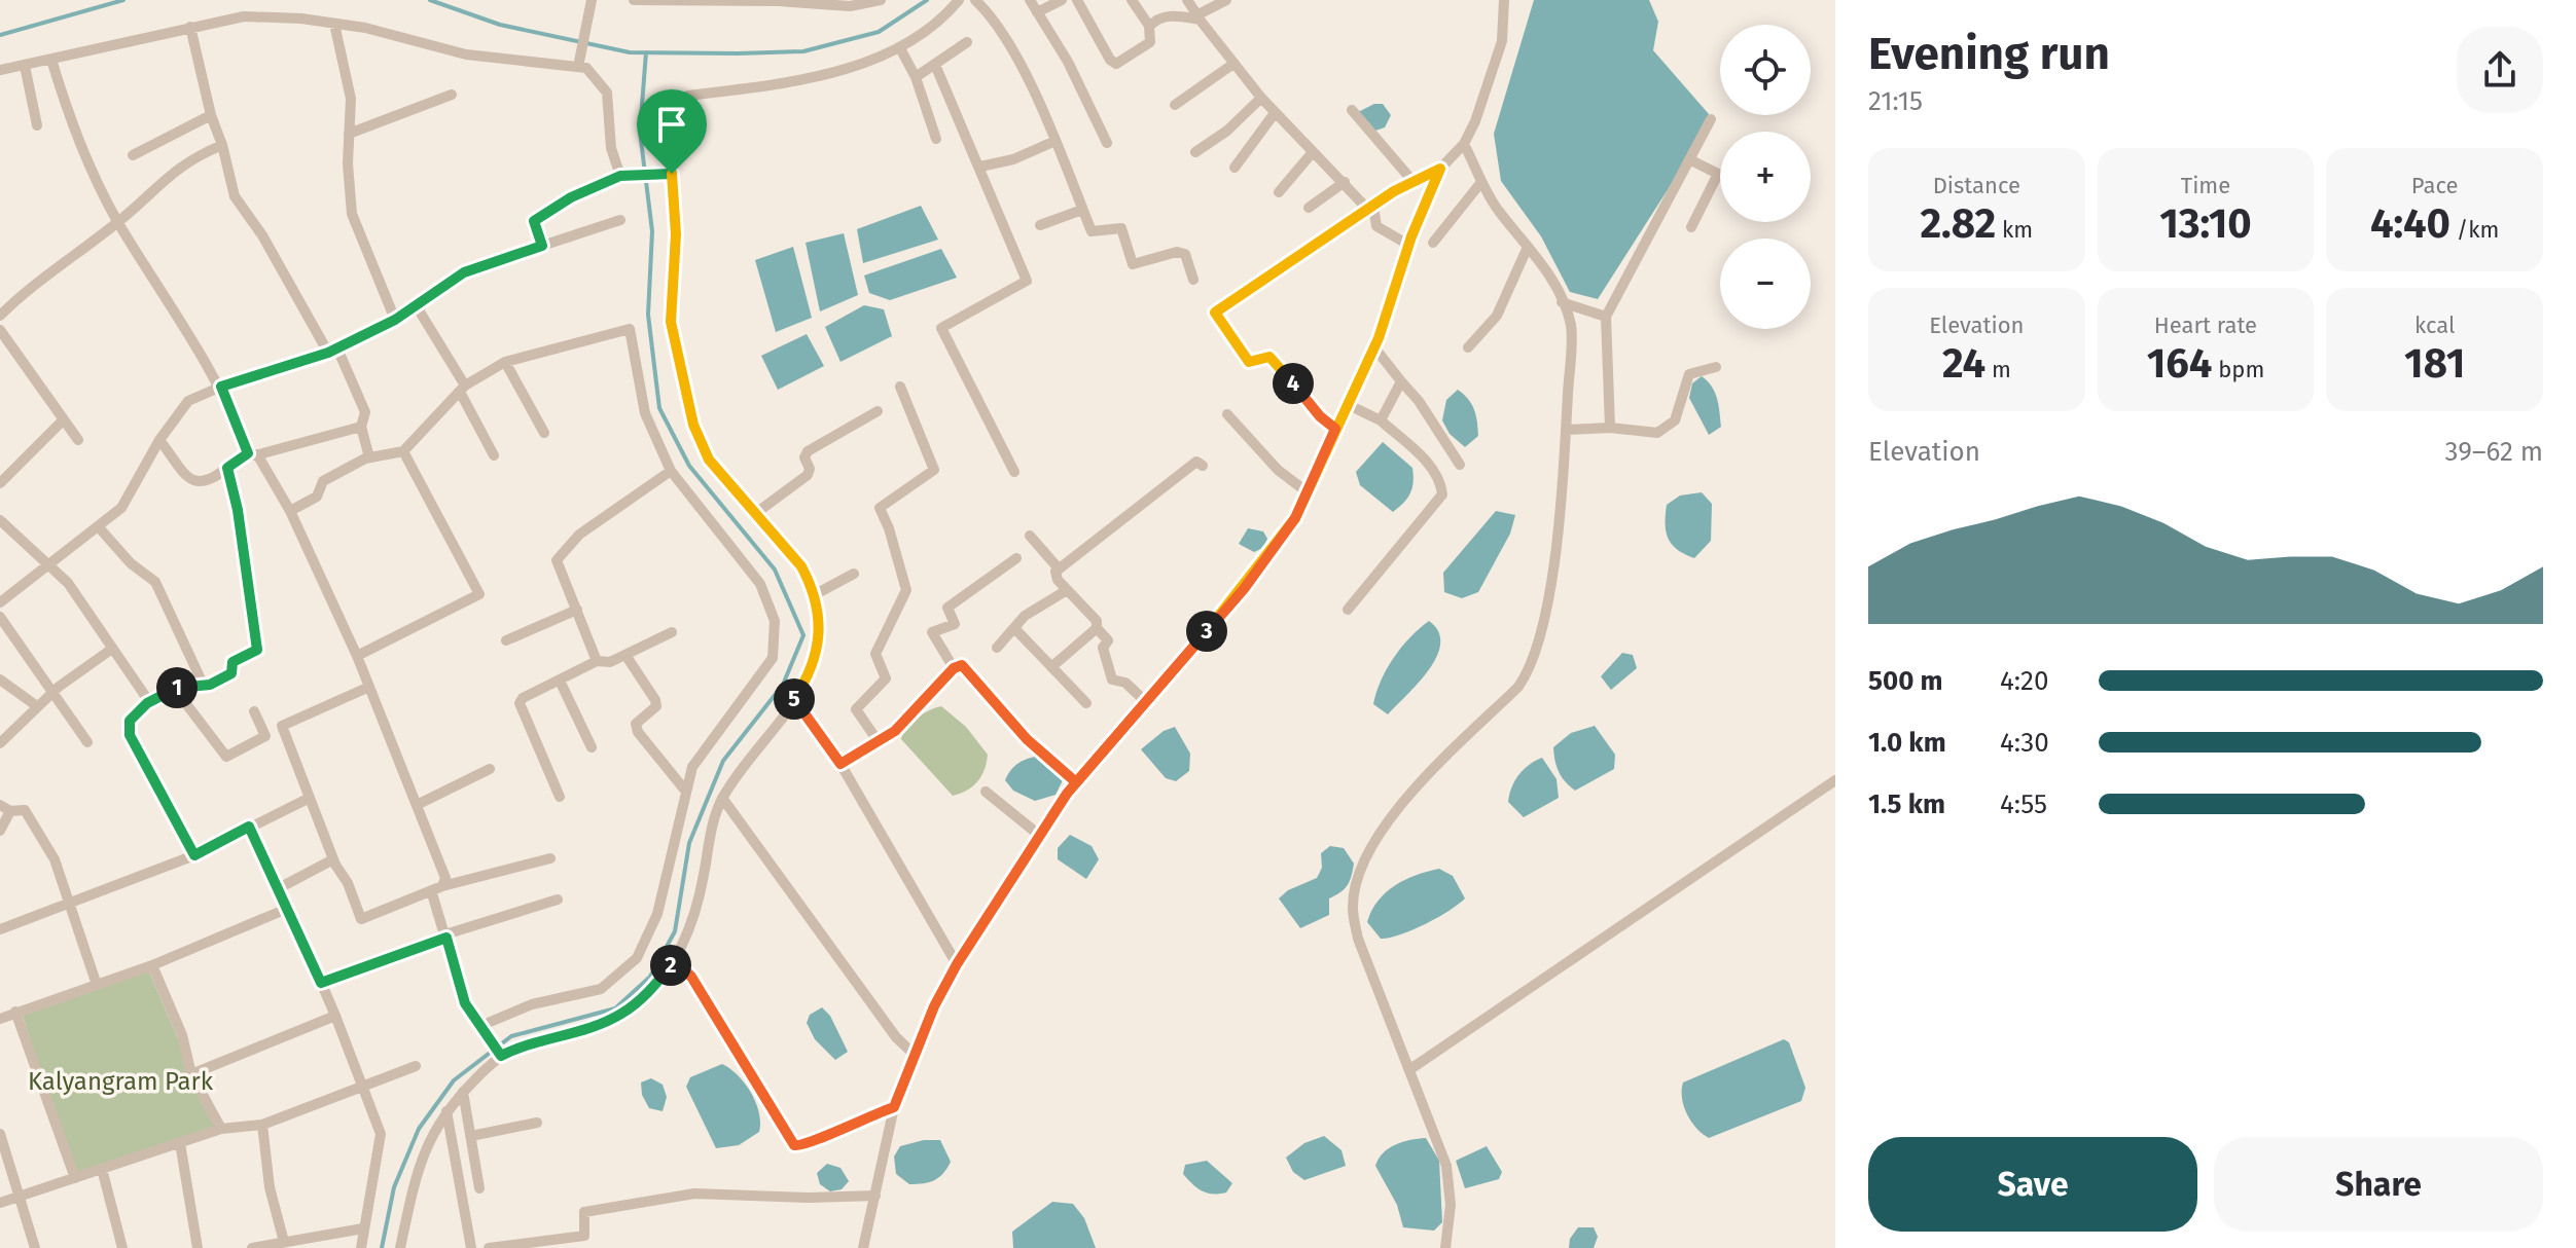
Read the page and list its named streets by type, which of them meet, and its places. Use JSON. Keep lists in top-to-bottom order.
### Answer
{
  "parks": ["Kalyangram Park"],
  "page": {
    "heading": ["Evening run", "21:15"],
    "map_buttons": ["+", "−"],
    "stats": [
      ["Distance", "2.82 km"],
      ["Time", "13:10"],
      ["Pace", "4:40 /km"],
      ["Elevation", "24 m"],
      ["Heart rate", "164 bpm"],
      ["kcal", "181"]
    ],
    "pins": [
      "4",
      "3",
      "1",
      "5",
      "2"
    ],
    "chart": ["Elevation", "39–62 m"],
    "list": [
      {
        "name": "500 m",
        "note": "4:20"
      },
      {
        "name": "1.0 km",
        "note": "4:30"
      },
      {
        "name": "1.5 km",
        "note": "4:55"
      }
    ],
    "buttons": ["Save", "Share"]
  }
}
